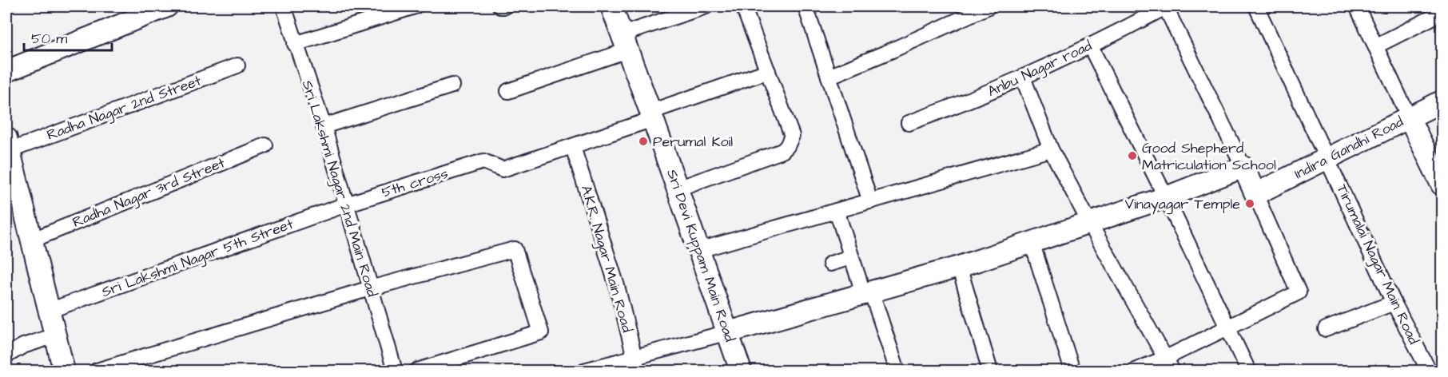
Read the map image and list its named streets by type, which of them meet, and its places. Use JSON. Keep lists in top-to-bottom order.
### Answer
{
  "streets": {
    "street": [
      "Anbu Nagar road",
      "Radha Nagar 2nd Street",
      "Indira Gandhi Road",
      "5th cross",
      "Sri Lakshmi Nagar 2nd Main Road",
      "Radha Nagar 3rd Street",
      "Sri Devi Kuppam Main Road",
      "Sri Lakshmi Nagar 5th Street",
      "A.K.R. Nagar Main Road",
      "Tirumalai Nagar Main Road"
    ]
  },
  "crossings": [
    ["Indira Gandhi Road", "Tirumalai Nagar Main Road"],
    ["5th cross", "Sri Lakshmi Nagar 2nd Main Road"],
    ["5th cross", "Sri Lakshmi Nagar 5th Street"],
    ["5th cross", "A.K.R. Nagar Main Road"],
    ["Sri Lakshmi Nagar 2nd Main Road", "Sri Lakshmi Nagar 5th Street"]
  ],
  "places": ["Perumal Koil", "Good Shepherd Matriculation School", "Vinayagar Temple"],
  "scale_bar": "50 m"
}
